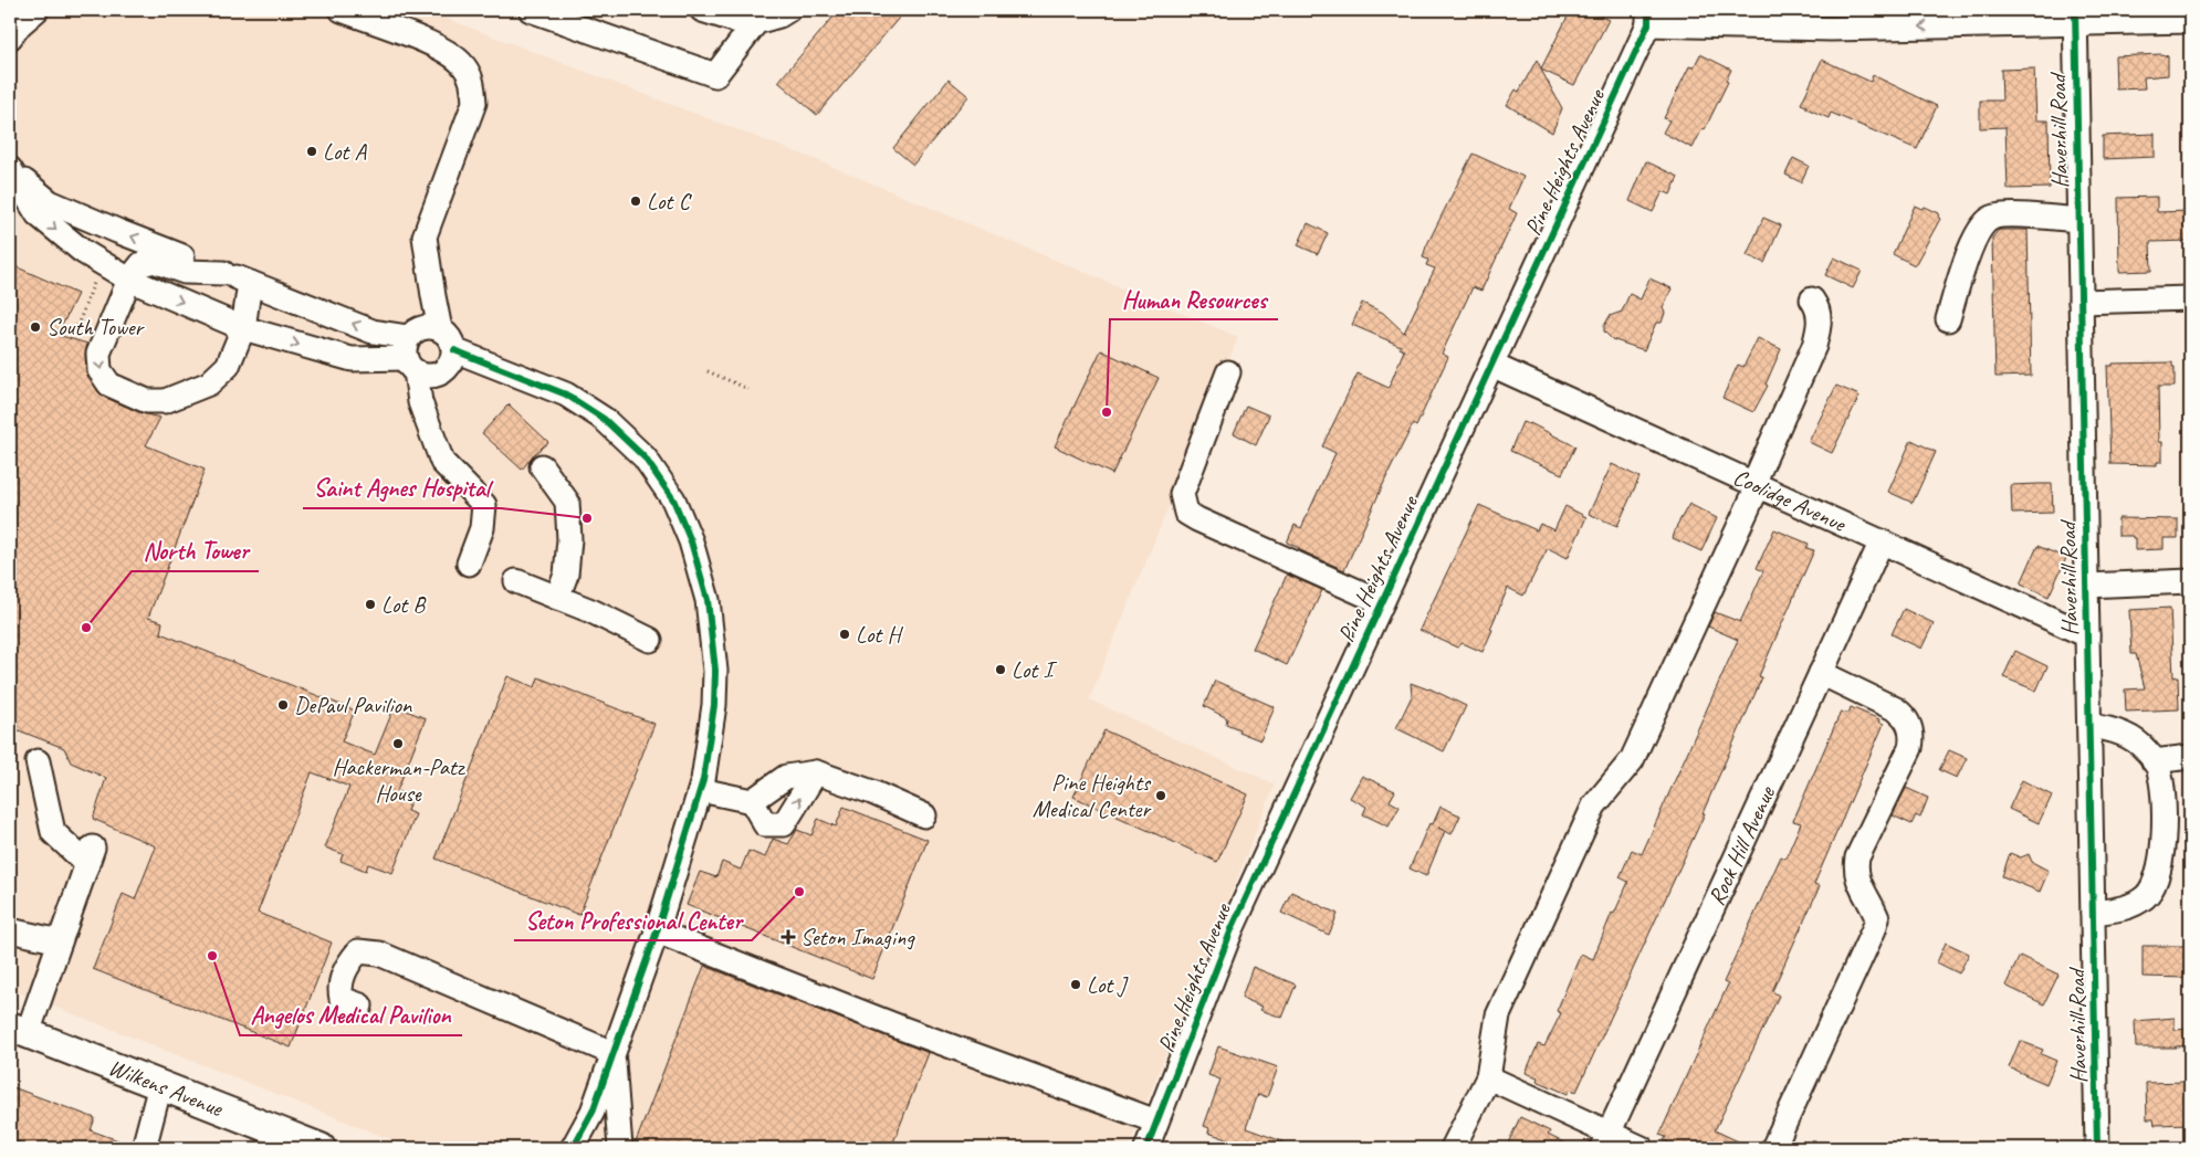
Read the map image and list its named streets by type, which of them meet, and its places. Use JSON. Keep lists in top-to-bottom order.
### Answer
{
  "streets": {
    "main road": ["Wilkens Avenue"],
    "street": [
      "Haverhill Road",
      "Pine Heights Avenue",
      "Coolidge Avenue",
      "Rock Hill Avenue"
    ]
  },
  "crossings": [
    ["Haverhill Road", "Coolidge Avenue"],
    ["Pine Heights Avenue", "Coolidge Avenue"],
    ["Coolidge Avenue", "Rock Hill Avenue"]
  ],
  "places": {
    "other": [
      "Lot A",
      "Lot C",
      "South Tower",
      "Human Resources",
      "Saint Agnes Hospital",
      "Lot B",
      "North Tower",
      "Lot H",
      "Lot I",
      "DePaul Pavilion",
      "Hackerman-Patz House",
      "Pine Heights Medical Center",
      "Seton Professional Center",
      "Angelos Medical Pavilion",
      "Lot J"
    ],
    "health": ["Seton Imaging"]
  }
}
